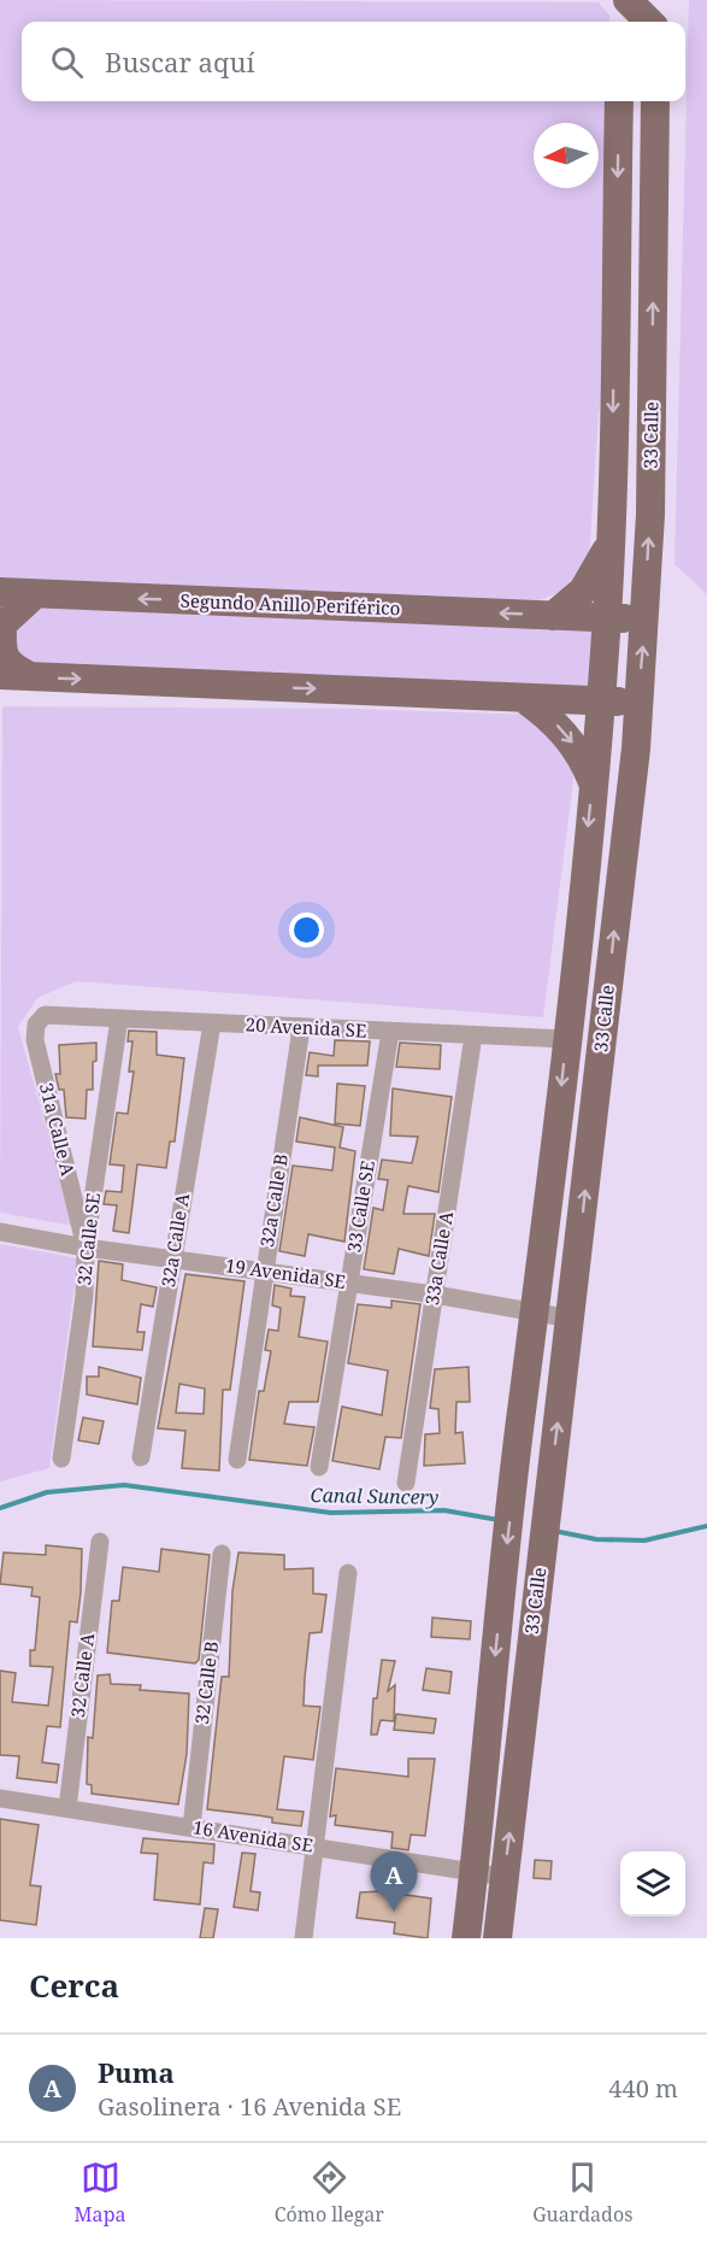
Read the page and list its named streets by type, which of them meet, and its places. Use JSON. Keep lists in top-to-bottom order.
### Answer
{
  "streets": {
    "main road": ["33 Calle", "Segundo Anillo Periférico"],
    "street": [
      "20 Avenida SE",
      "31a Calle A",
      "32a Calle B",
      "33 Calle SE",
      "32 Calle SE",
      "32a Calle A",
      "33a Calle A",
      "19 Avenida SE",
      "32 Calle A",
      "32 Calle B",
      "16 Avenida SE"
    ]
  },
  "crossings": [
    ["33 Calle", "Segundo Anillo Periférico"],
    ["33 Calle", "20 Avenida SE"],
    ["33 Calle", "19 Avenida SE"],
    ["33 Calle", "16 Avenida SE"],
    ["20 Avenida SE", "31a Calle A"],
    ["20 Avenida SE", "32a Calle B"],
    ["20 Avenida SE", "33 Calle SE"],
    ["20 Avenida SE", "32 Calle SE"],
    ["20 Avenida SE", "32a Calle A"],
    ["20 Avenida SE", "33a Calle A"],
    ["31a Calle A", "32 Calle SE"],
    ["31a Calle A", "19 Avenida SE"],
    ["32a Calle B", "19 Avenida SE"],
    ["33 Calle SE", "19 Avenida SE"],
    ["32 Calle SE", "19 Avenida SE"],
    ["32a Calle A", "19 Avenida SE"],
    ["33a Calle A", "19 Avenida SE"],
    ["32 Calle A", "16 Avenida SE"],
    ["32 Calle B", "16 Avenida SE"]
  ],
  "water": ["Canal Suncery"],
  "north": "left",
  "page": {
    "search": "Buscar aquí",
    "pins": "A",
    "heading": "Cerca",
    "list": [
      {
        "mark": "A",
        "name": "Puma",
        "note": "Gasolinera · 16 Avenida SE",
        "value": "440 m"
      }
    ],
    "nav": ["Mapa", "Cómo llegar", "Guardados"]
  }
}
